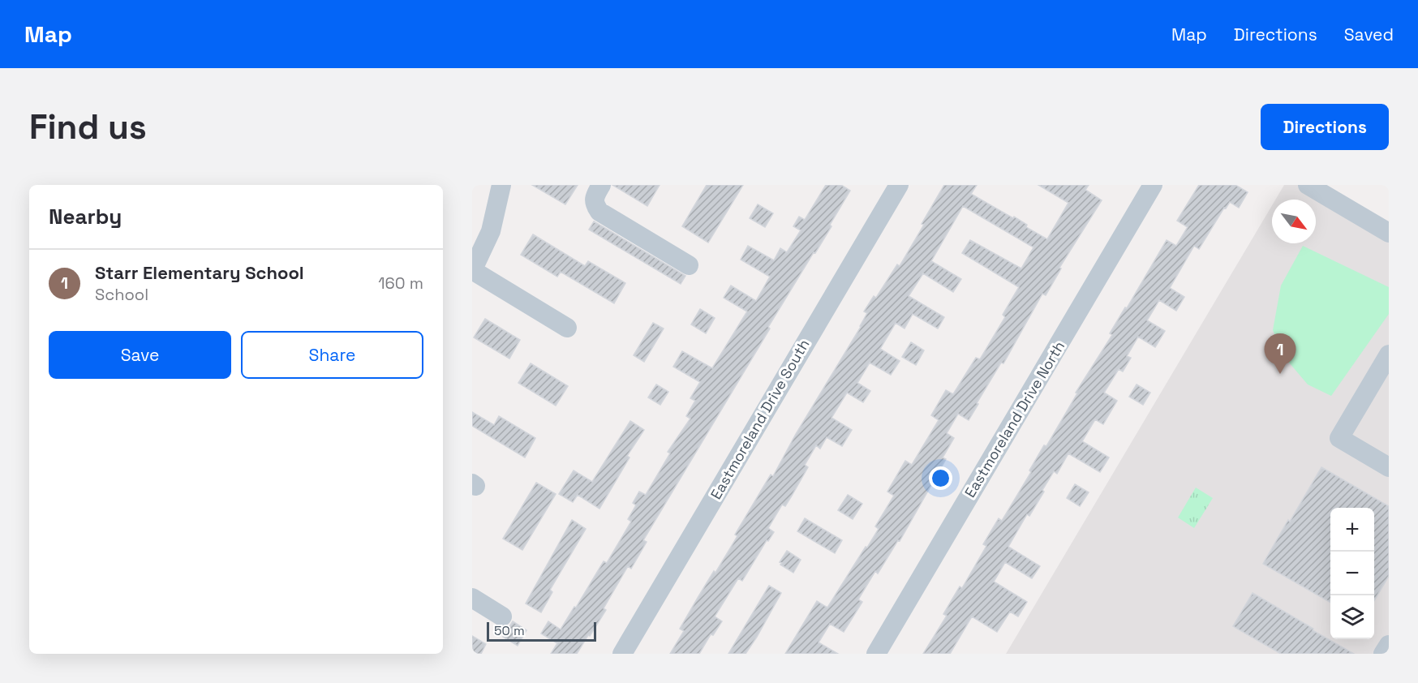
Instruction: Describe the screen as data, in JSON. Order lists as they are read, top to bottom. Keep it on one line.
{"streets":{"street":["Eastmoreland Drive South","Eastmoreland Drive North"]},"scale_bar":"50 m","north":"bottom right","page":{"header":"Map","nav":["Map","Directions","Saved"],"buttons":["Directions",["Save","Share"]],"title":"Find us","heading":"Nearby","list":[{"mark":"1","name":"Starr Elementary School","note":"School","value":"160 m"}],"pins":"1","map_buttons":["+","−"],"scale":"50 m"}}
